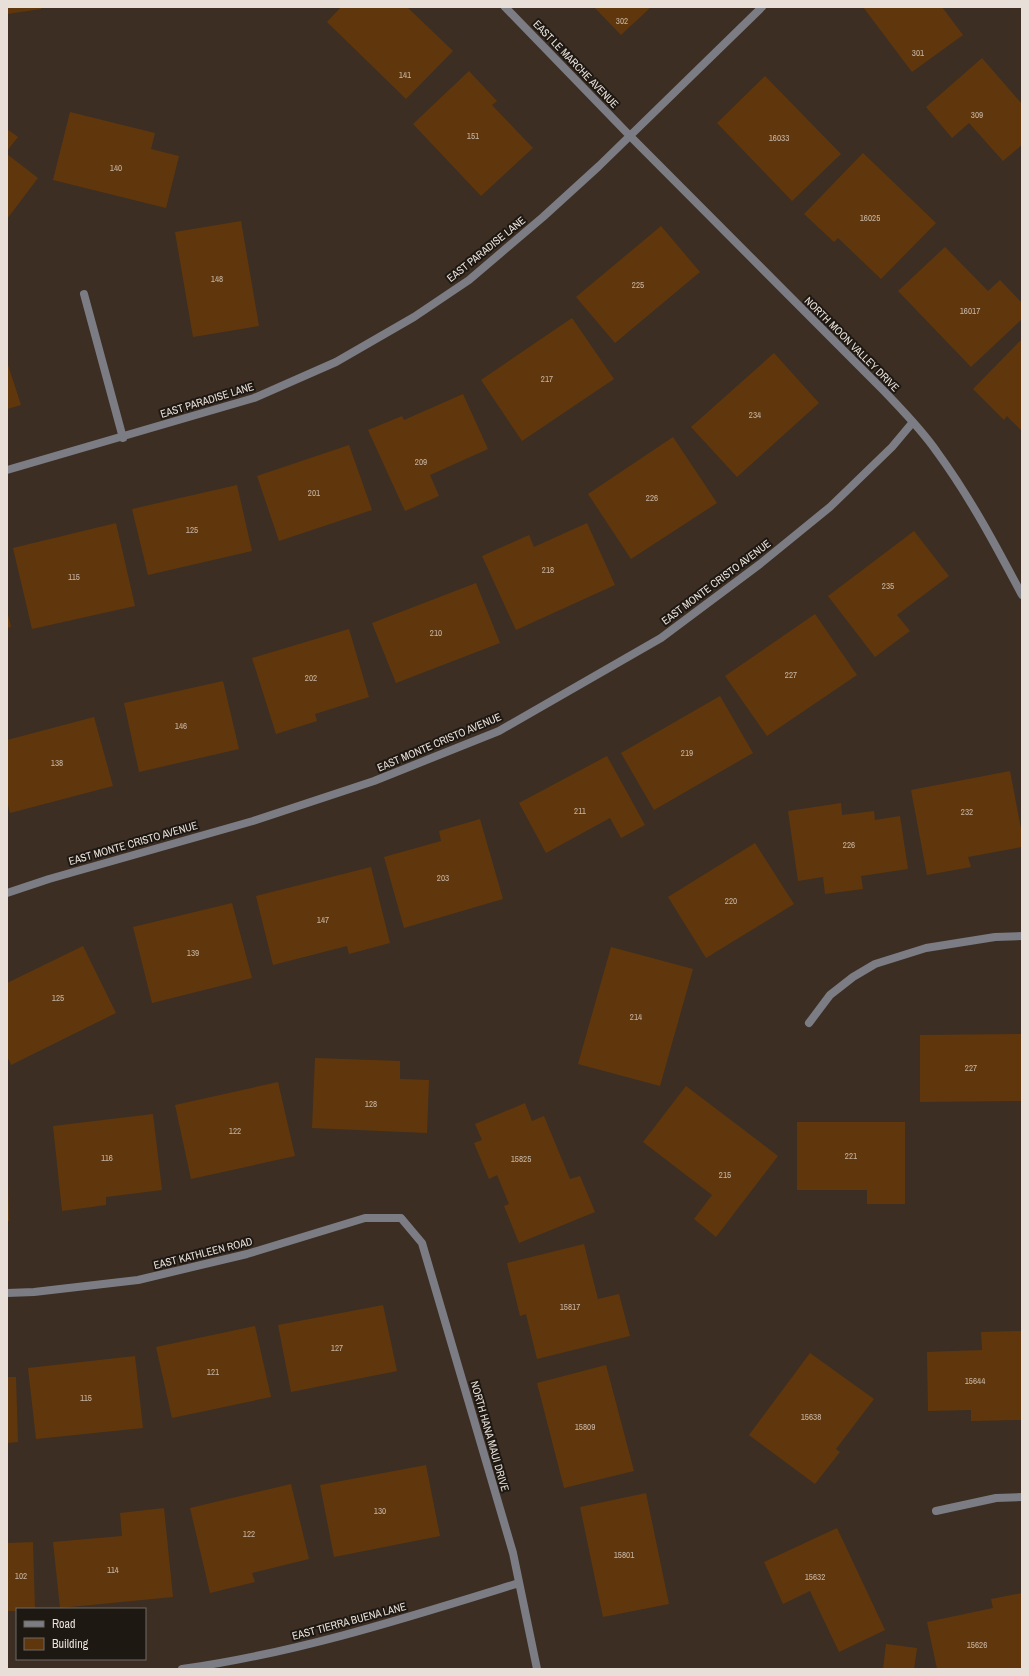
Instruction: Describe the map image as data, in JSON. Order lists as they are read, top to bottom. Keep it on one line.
{"streets":{"street":["EAST LE MARCHE AVENUE","EAST PARADISE LANE","NORTH MOON VALLEY DRIVE","EAST MONTE CRISTO AVENUE","EAST KATHLEEN ROAD","NORTH HANA MAUI DRIVE","EAST TIERRA BUENA LANE"]},"crossings":[["EAST LE MARCHE AVENUE","EAST PARADISE LANE"],["EAST LE MARCHE AVENUE","NORTH MOON VALLEY DRIVE"],["EAST PARADISE LANE","NORTH MOON VALLEY DRIVE"],["NORTH MOON VALLEY DRIVE","EAST MONTE CRISTO AVENUE"],["EAST KATHLEEN ROAD","NORTH HANA MAUI DRIVE"],["NORTH HANA MAUI DRIVE","EAST TIERRA BUENA LANE"]],"house_numbers":["302","301","141","309","151","16033","140","16025","148","225","16017","217","234","209","201","226","125","218","115","235","210","227","202","146","219","138","211","232","226","203","220","147","139","125","214","227","128","122","221","116","15825","215","15817","127","121","15644","115","15638","15809","130","122","15801","114","102","15632","15626"],"legend":["Road","Building"]}
